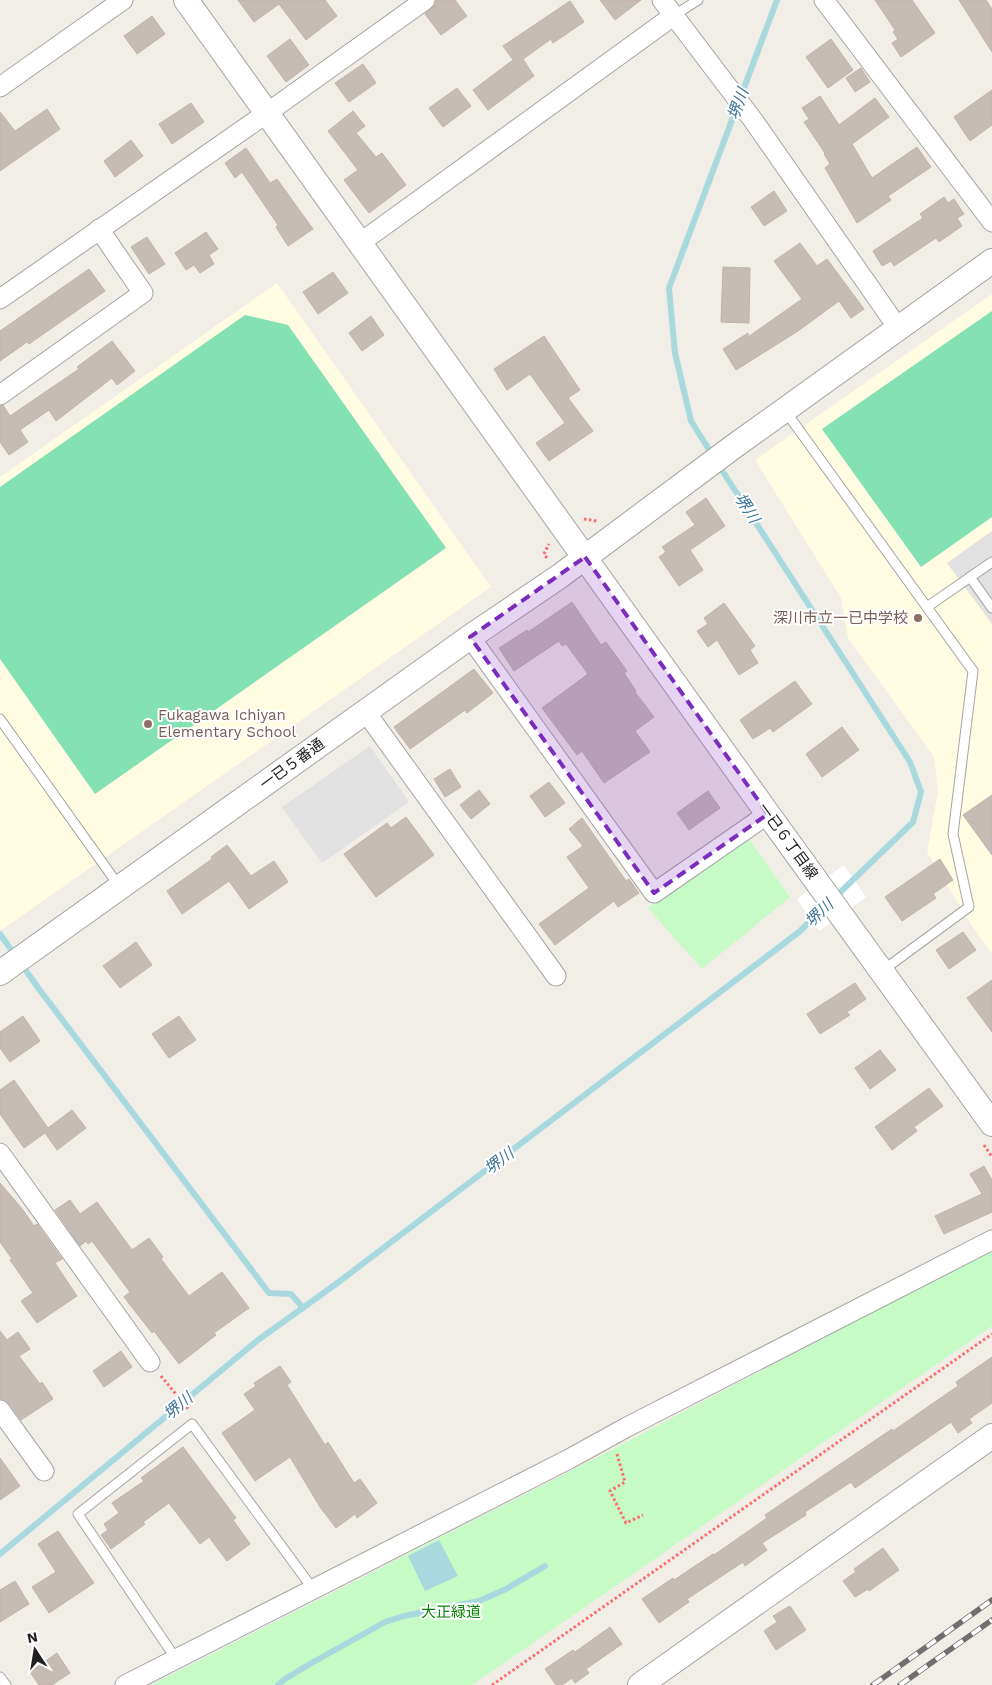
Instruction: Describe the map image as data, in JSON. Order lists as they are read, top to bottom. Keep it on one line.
{"streets":{"street":["一已５番通","一已６丁目線"]},"crossings":[["一已５番通","一已６丁目線"]],"water":["堺川"],"parks":["大正緑道"],"places":["深川市立一已中学校","Fukagawa Ichiyan Elementary School"],"north":"top"}
